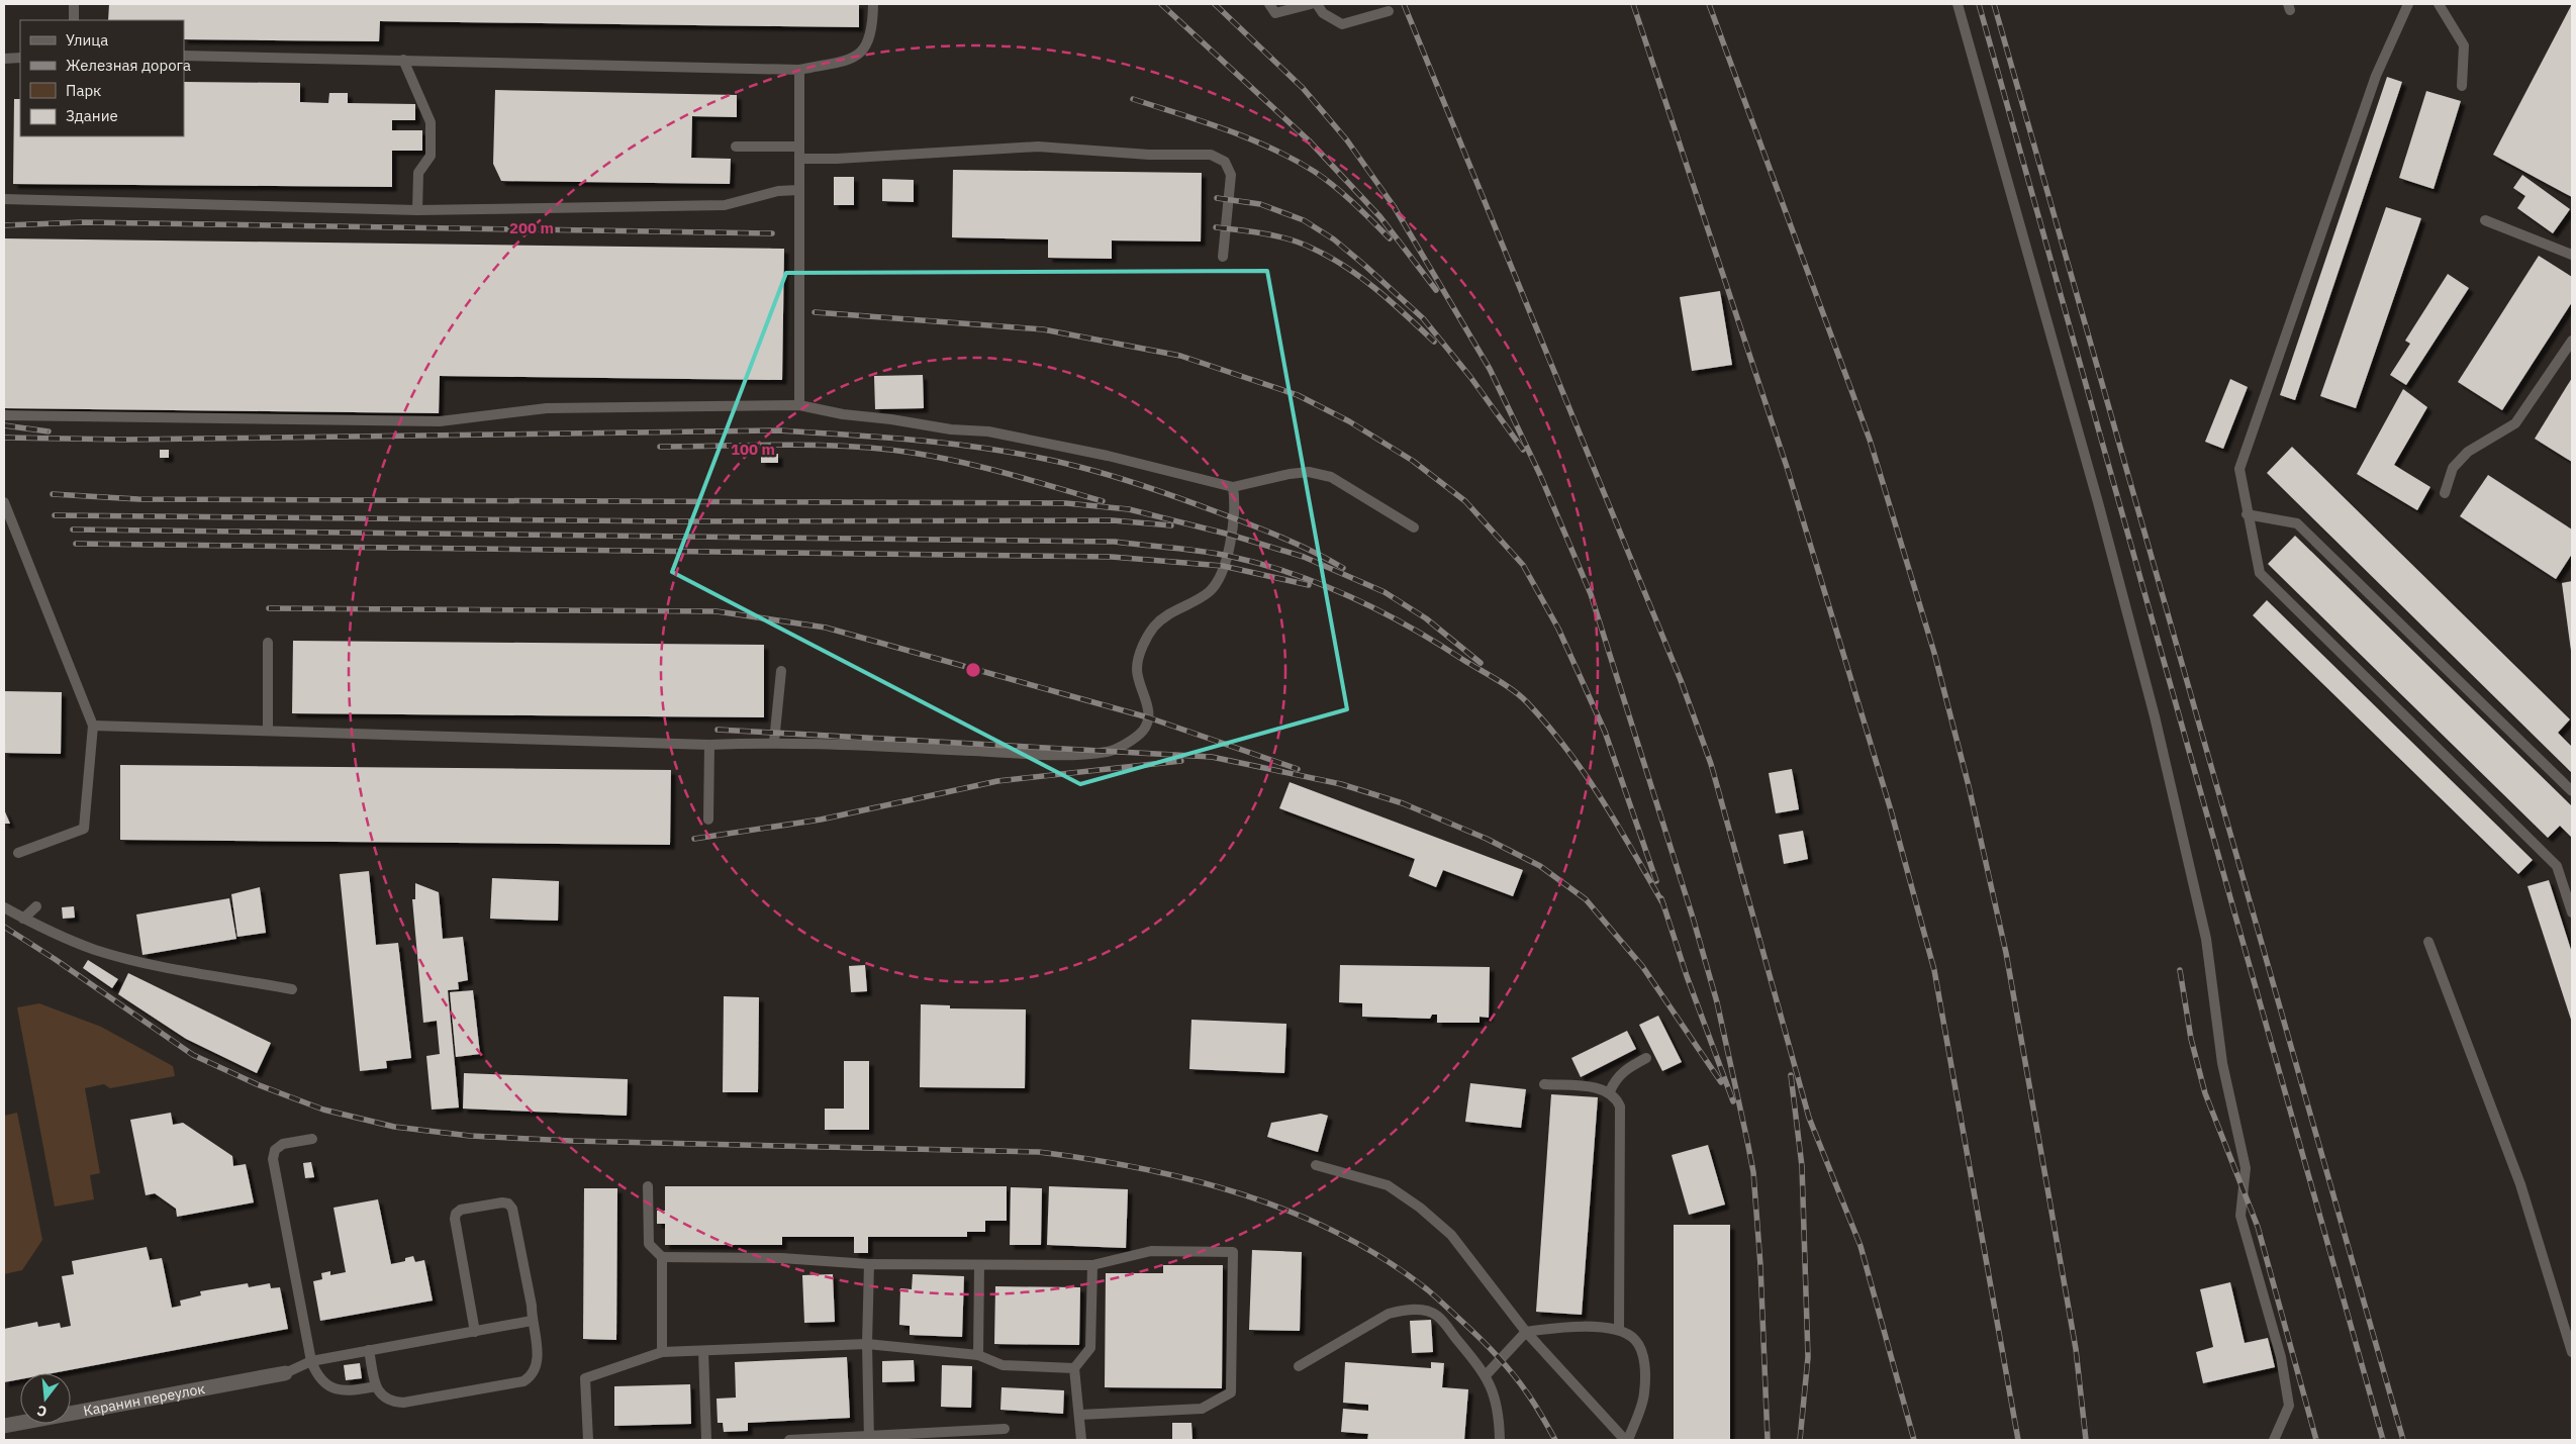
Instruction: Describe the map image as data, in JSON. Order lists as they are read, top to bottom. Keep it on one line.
{"streets":{"street":["Каранин переулок"]},"legend":["Улица","Железная дорога","Парк","Здание"],"north":"bottom","rings":["200 m","100 m"]}
